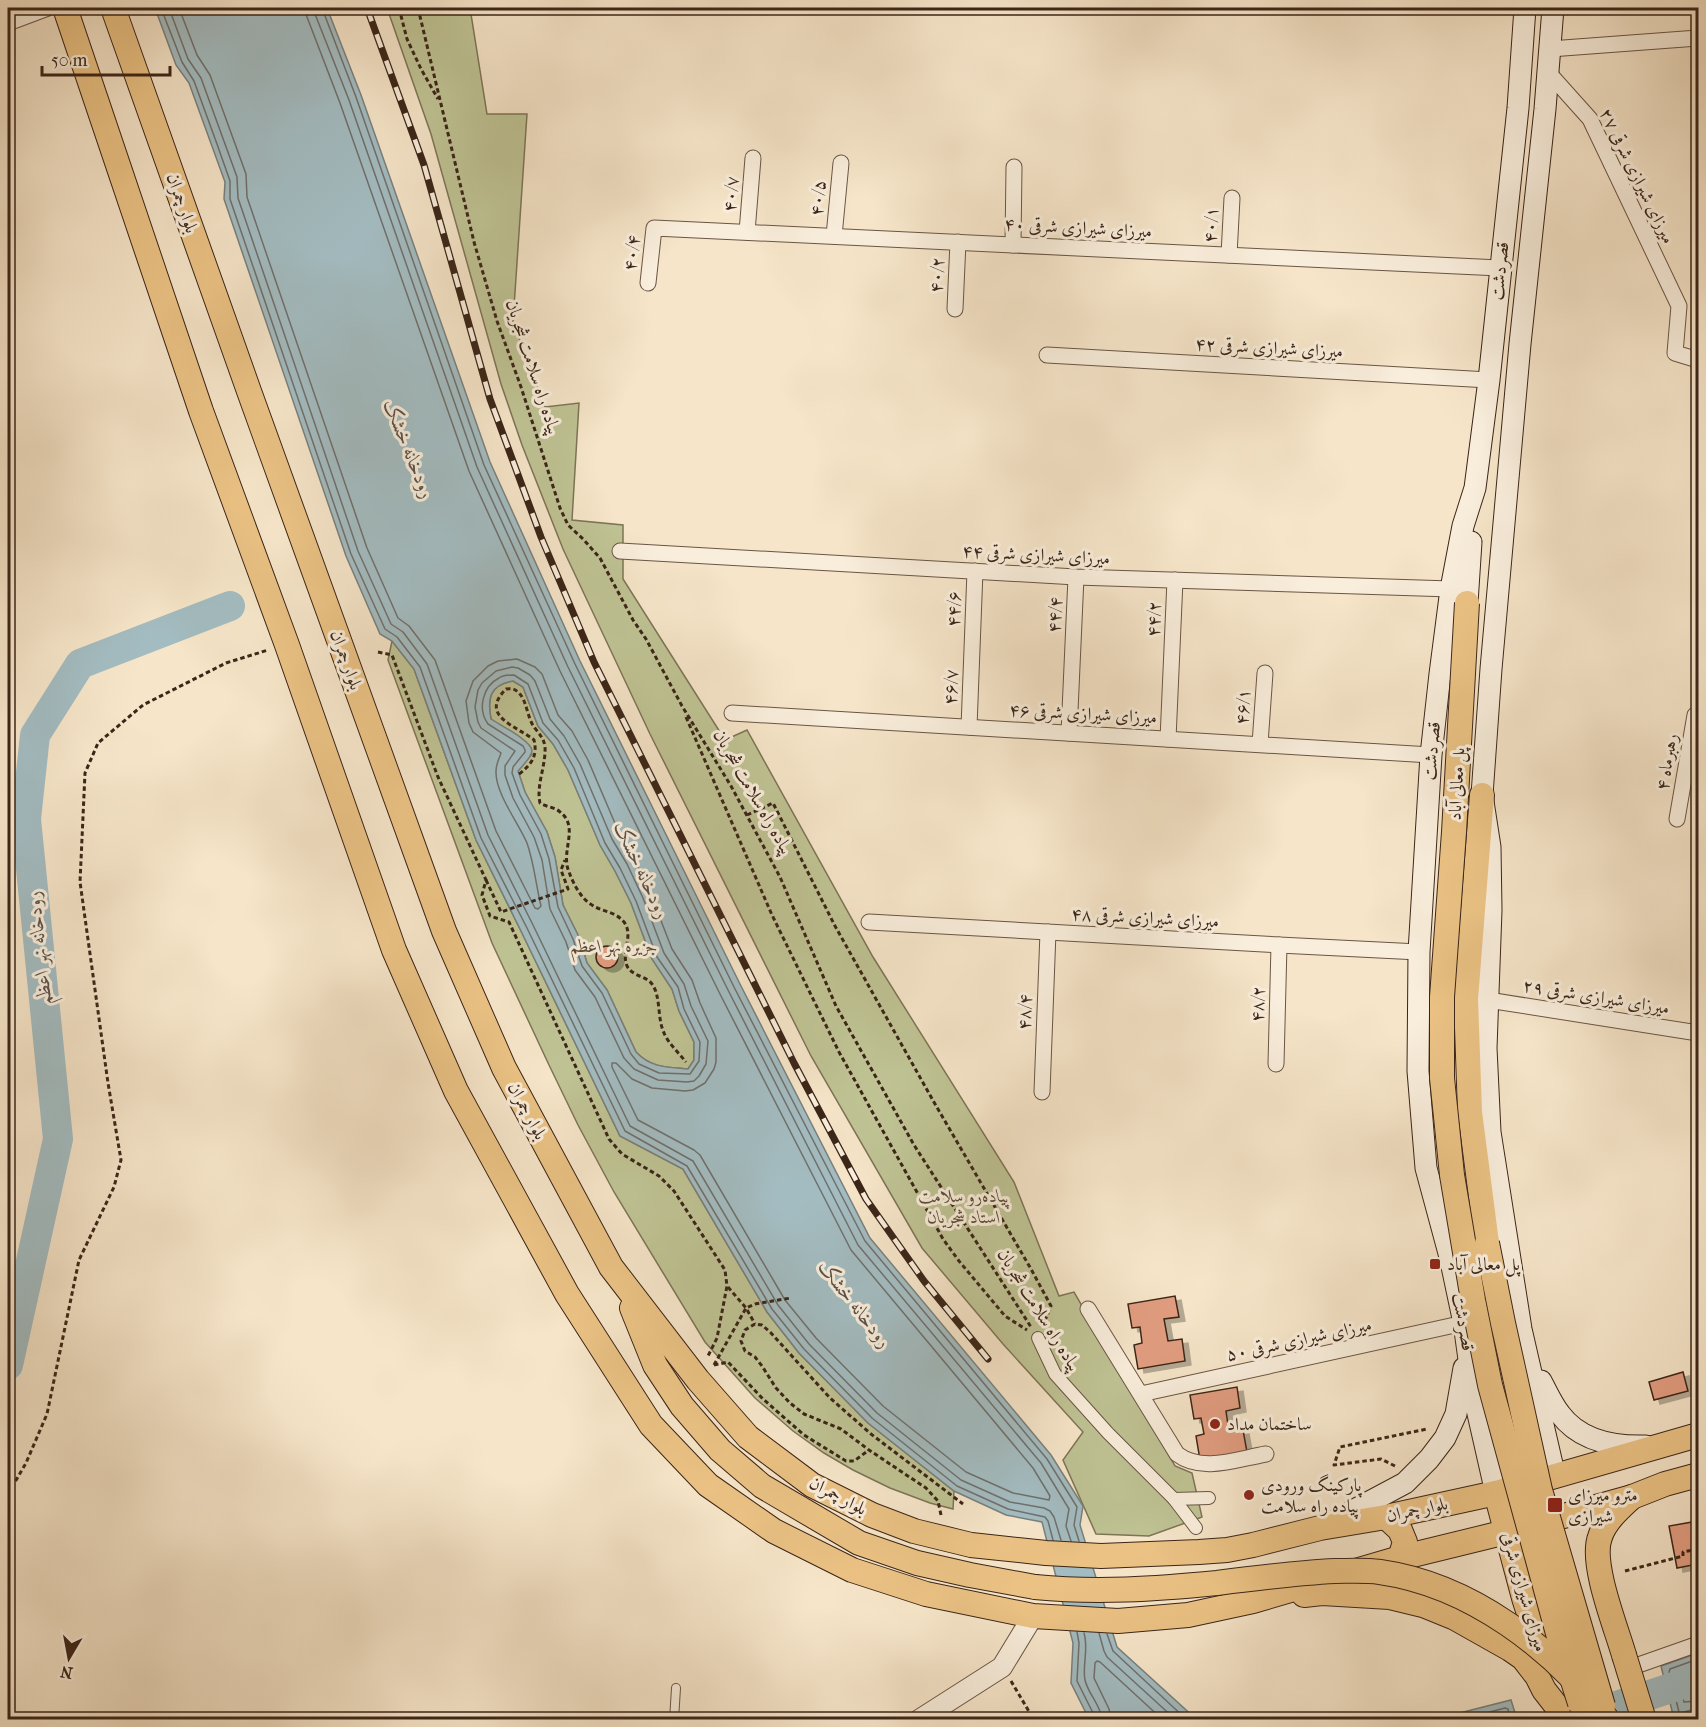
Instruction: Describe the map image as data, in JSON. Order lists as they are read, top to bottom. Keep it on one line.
{"streets":{"main road":["بلوار چمران","قصردشت","پل معالی آباد","میرزای شیرازی شرقی"],"street":["۲۷ میرزای شیرازی شرقی","۴۰/۷","۴۰/۵","۴۰/۱","۴۰ میرزای شیرازی شرقی","۴۰/۴","۴۰/۲","۴۲ میرزای شیرازی شرقی","پیاده راه سلامت شجریان","۴۴ میرزای شیرازی شرقی","۴۴/۶","۴۴/۴","۴۴/۲","۴۶/۷","۴۶/۱","۴۶ میرزای شیرازی شرقی","۴ رهبرماه","۴۸ میرزای شیرازی شرقی","۲۹ میرزای شیرازی شرقی","۴۸/۲","۴۸/۴","۵۰ میرزای شیرازی شرقی"]},"crossings":[["۲۷ میرزای شیرازی شرقی","قصردشت"],["۴۰/۷","۴۰ میرزای شیرازی شرقی"],["۴۰/۵","۴۰ میرزای شیرازی شرقی"],["بلوار چمران","قصردشت"],["بلوار چمران","پل معالی آباد"],["بلوار چمران","میرزای شیرازی شرقی"],["۴۰/۱","۴۰ میرزای شیرازی شرقی"],["۴۰ میرزای شیرازی شرقی","۴۰/۴"],["۴۰ میرزای شیرازی شرقی","قصردشت"],["۴۰ میرزای شیرازی شرقی","۴۰/۲"],["قصردشت","۴۲ میرزای شیرازی شرقی"],["قصردشت","۴۴ میرزای شیرازی شرقی"],["قصردشت","۴۶ میرزای شیرازی شرقی"],["قصردشت","پل معالی آباد"],["قصردشت","۴۸ میرزای شیرازی شرقی"],["قصردشت","۲۹ میرزای شیرازی شرقی"],["قصردشت","۵۰ میرزای شیرازی شرقی"],["قصردشت","میرزای شیرازی شرقی"],["۴۴ میرزای شیرازی شرقی","۴۴/۶"],["۴۴ میرزای شیرازی شرقی","۴۴/۴"],["۴۴ میرزای شیرازی شرقی","۴۴/۲"],["۴۴ میرزای شیرازی شرقی","پل معالی آباد"],["۴۴/۶","۴۶/۷"],["۴۴/۴","۴۶ میرزای شیرازی شرقی"],["۴۴/۲","۴۶ میرزای شیرازی شرقی"],["۴۶/۷","۴۶ میرزای شیرازی شرقی"],["۴۶/۱","۴۶ میرزای شیرازی شرقی"],["پل معالی آباد","میرزای شیرازی شرقی"],["۴۸ میرزای شیرازی شرقی","۴۸/۲"],["۴۸ میرزای شیرازی شرقی","۴۸/۴"]],"water":["رودخانه خشک","رودخانه نهر اعظم"],"parks":["جزیره نهر اعظم","پیاده‌رو سلامت استاد شجریان"],"places":{"transit":["پل معالی آباد","مترو میرزای شیرازی"],"other":["ساختمان مداد","پارکینگ ورودی پیاده راه سلامت"]},"scale_bar":"50 m","north":"bottom"}
